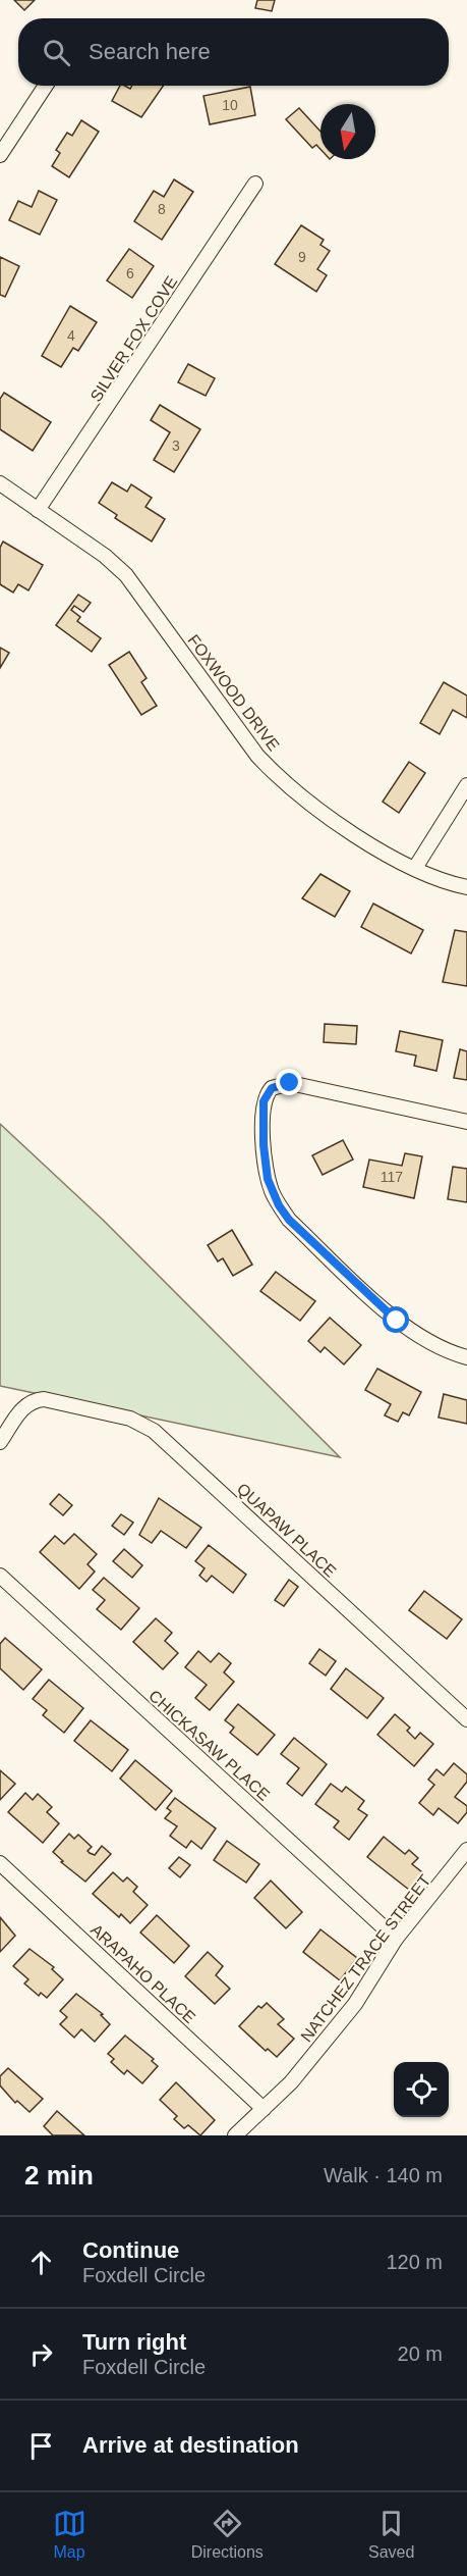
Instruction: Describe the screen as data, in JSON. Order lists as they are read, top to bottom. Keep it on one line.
{"streets":{"street":["SILVER FOX COVE","FOXWOOD DRIVE","QUAPAW PLACE","CHICKASAW PLACE","NATCHEZ TRACE STREET","ARAPAHO PLACE"]},"crossings":[["SILVER FOX COVE","FOXWOOD DRIVE"],["CHICKASAW PLACE","NATCHEZ TRACE STREET"],["NATCHEZ TRACE STREET","ARAPAHO PLACE"]],"house_numbers":["10","8","9","6","4","3","117"],"north":"bottom","page":{"search":"Search here","heading":["2 min","Walk · 140 m"],"list":[["Continue","Foxdell Circle","120 m"],["Turn right","Foxdell Circle","20 m"],"Arrive at destination"],"nav":["Map","Directions","Saved"]}}
